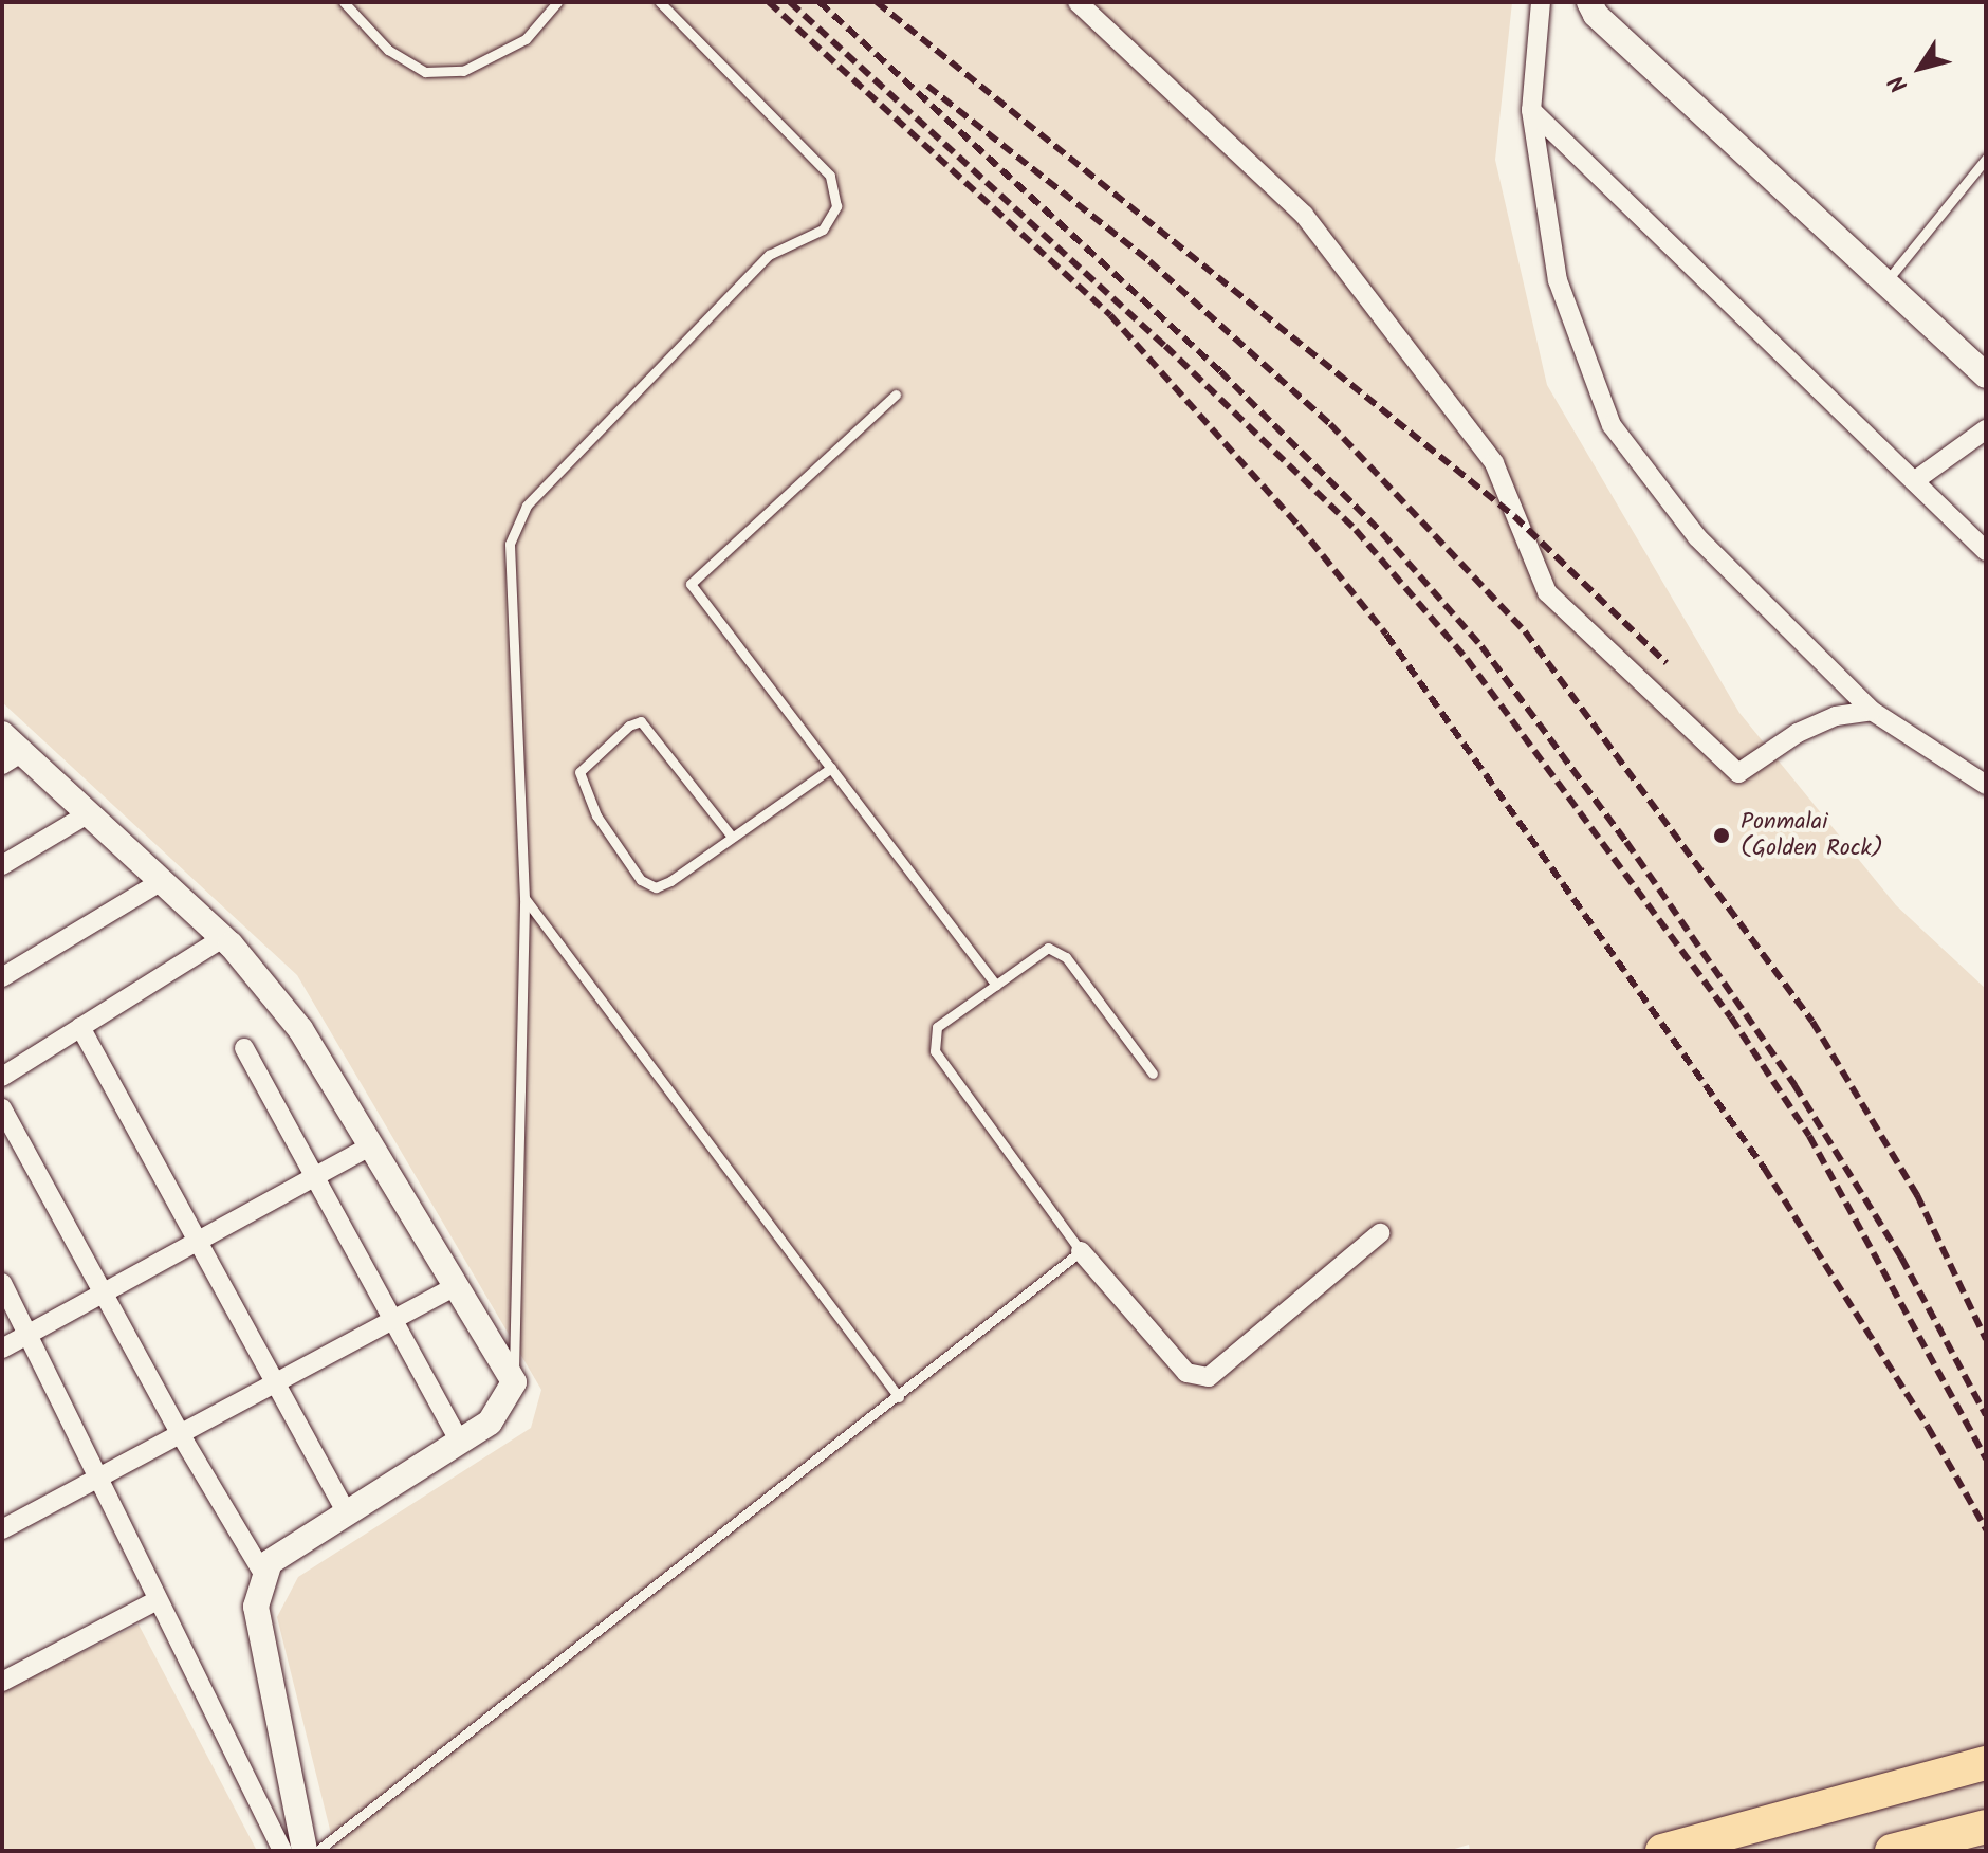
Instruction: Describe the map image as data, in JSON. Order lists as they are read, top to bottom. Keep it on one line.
{"places":["Ponmalai (Golden Rock)"],"north":"bottom left"}
